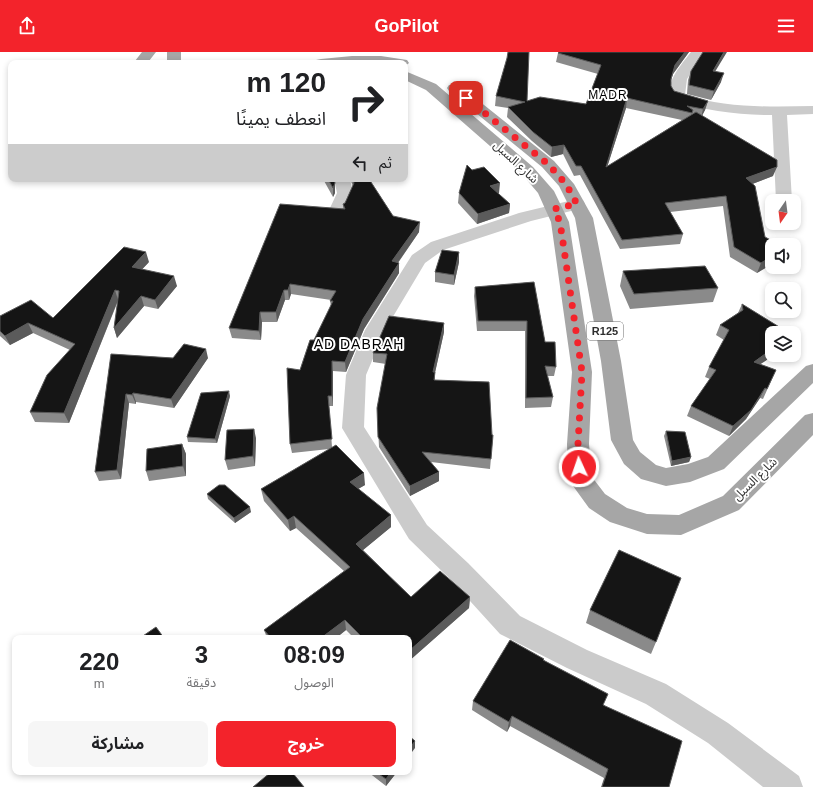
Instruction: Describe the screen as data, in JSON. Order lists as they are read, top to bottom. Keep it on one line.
{"streets":{"main road":["شارع السبل","R125"]},"districts":["MADR","AD DABRAH"],"north":"bottom","page":{"header":"GoPilot","turn":["120 m","انعطف يمينًا"],"then":"ثم","eta":["08:09","الوصول","3","دقيقة","220","m"],"buttons":["خروج","مشاركة"]}}
